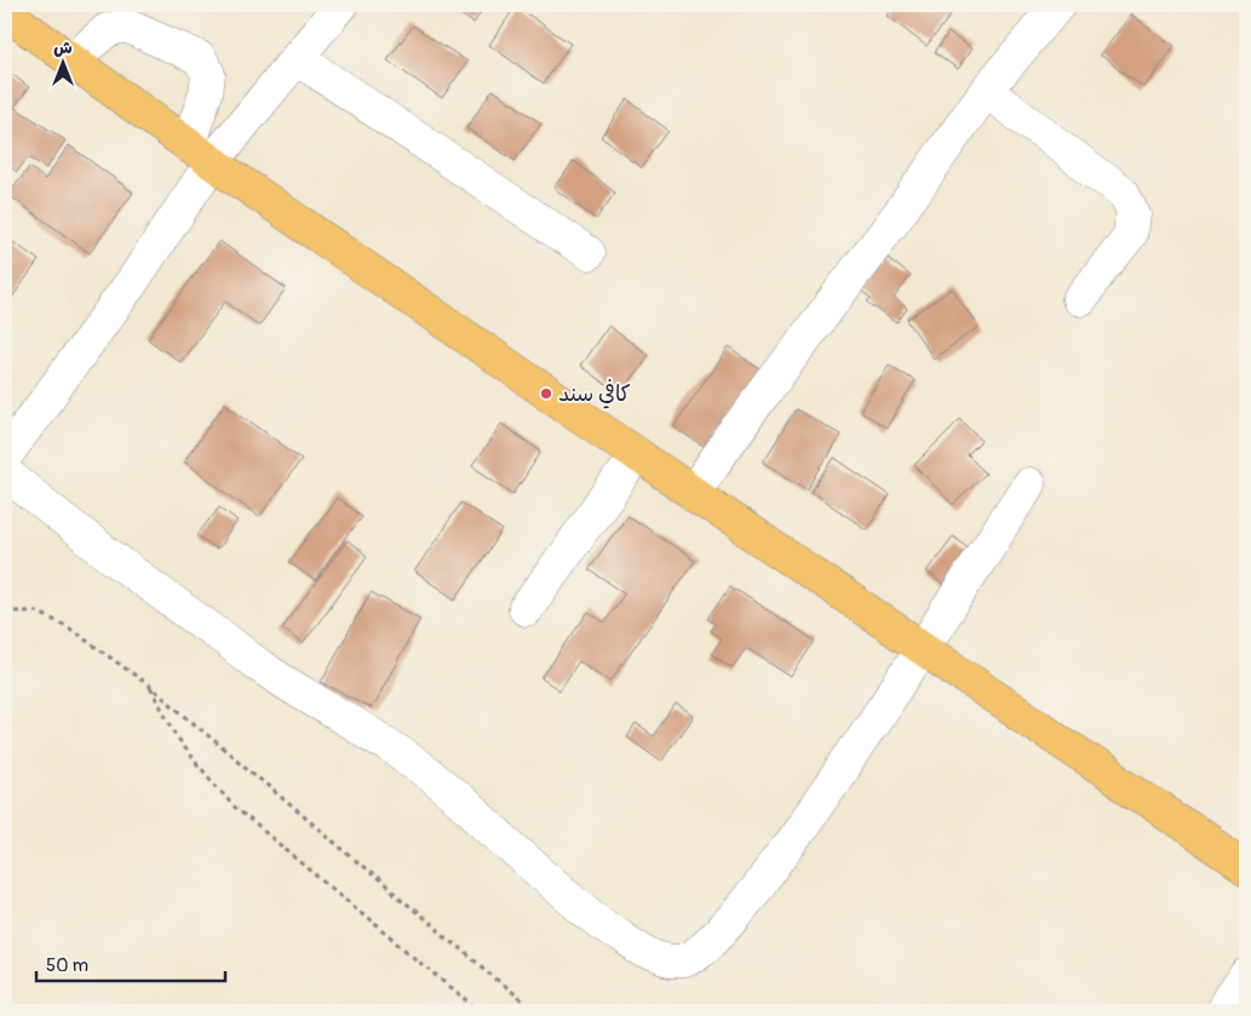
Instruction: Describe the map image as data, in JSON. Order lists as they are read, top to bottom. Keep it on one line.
{"places":["كافي سند"],"scale_bar":"50 m","north":"top"}
